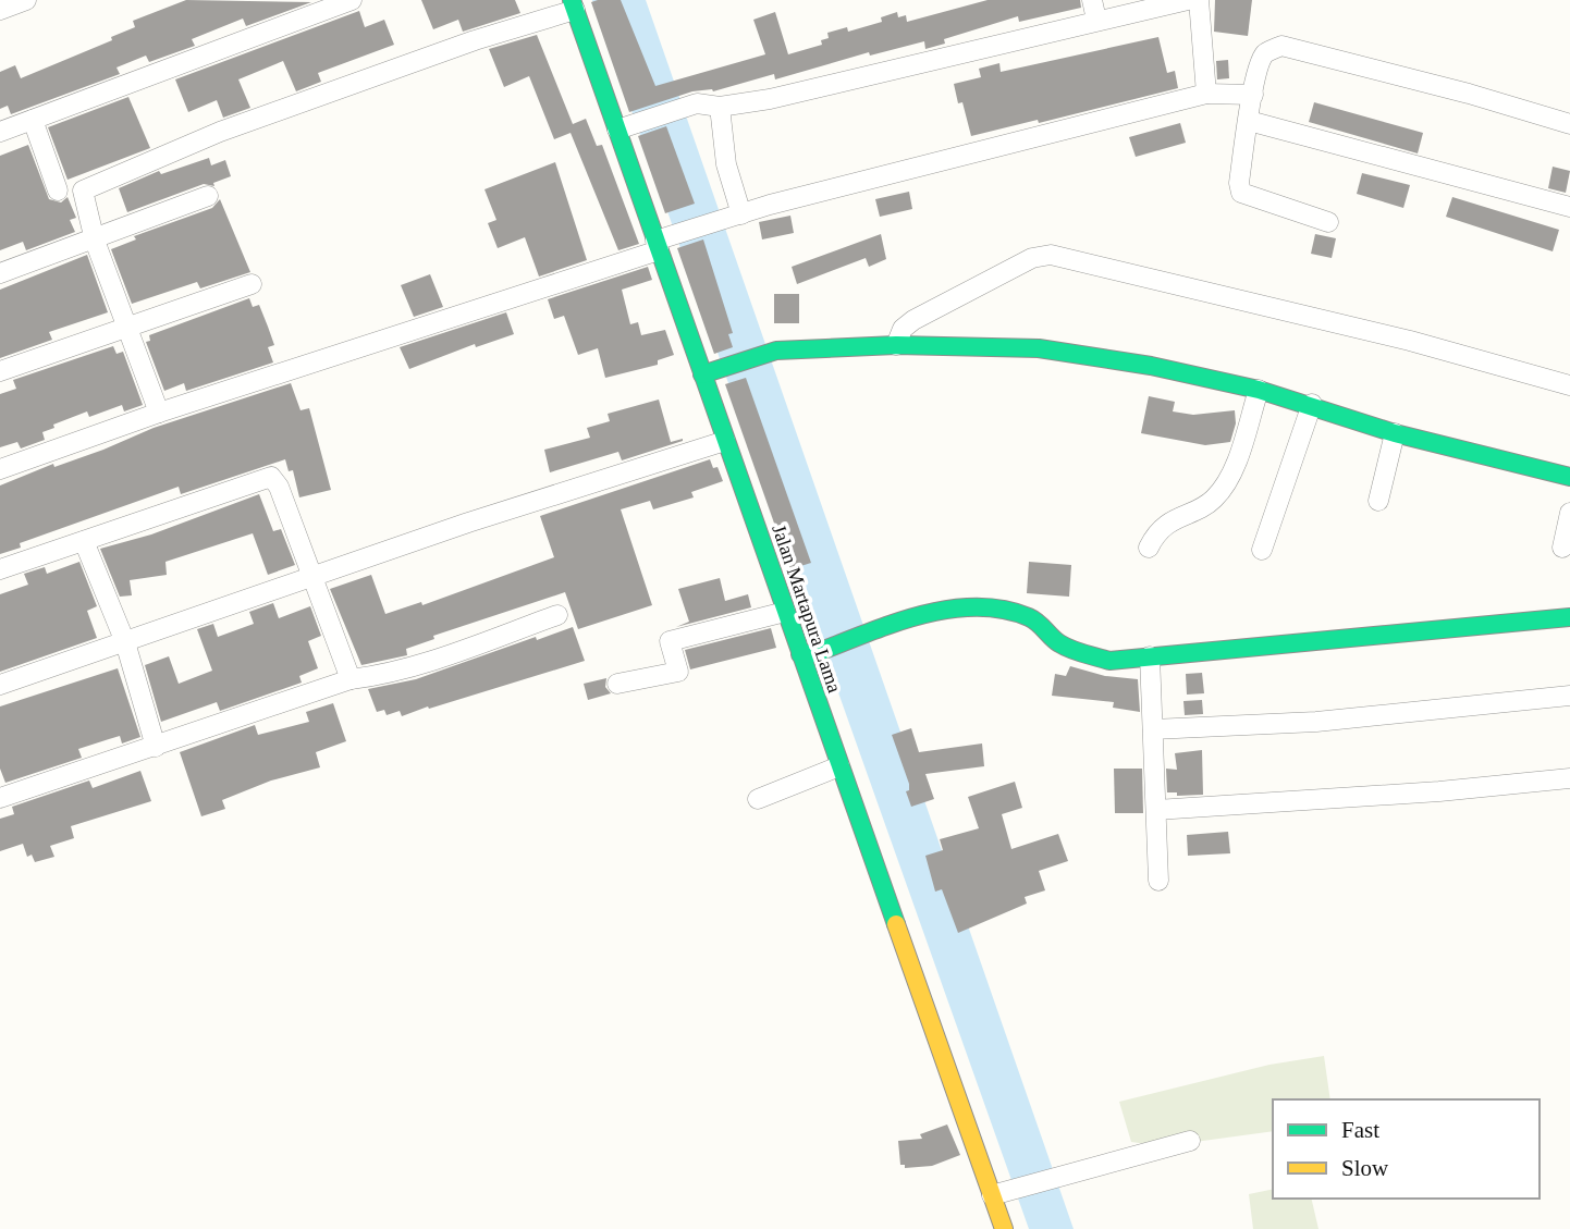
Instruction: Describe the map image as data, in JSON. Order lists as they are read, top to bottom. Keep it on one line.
{"streets":{"street":["Jalan Martapura Lama"]},"legend":["Fast","Slow"]}
